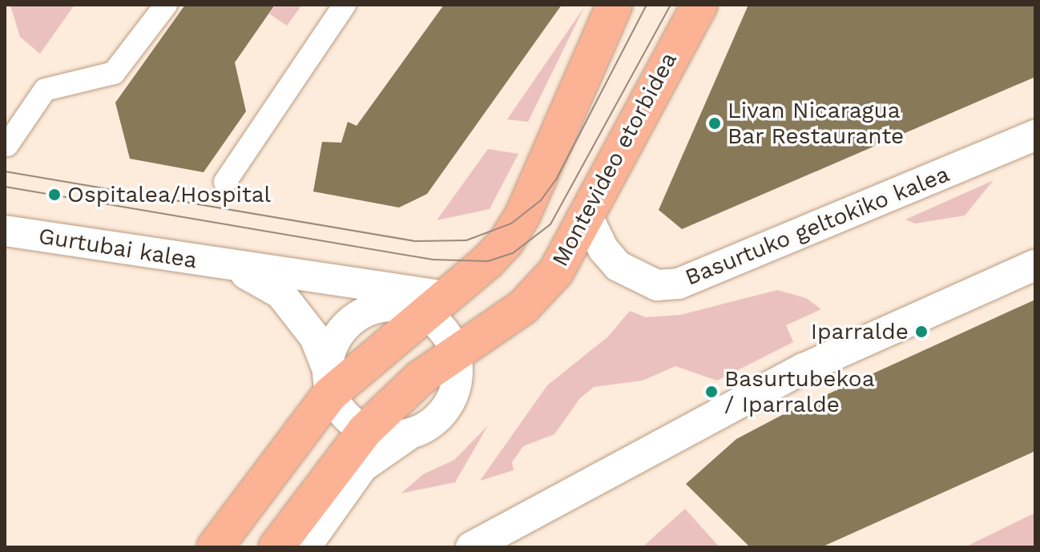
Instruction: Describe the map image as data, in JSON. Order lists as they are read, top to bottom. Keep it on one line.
{"streets":{"main road":["Montevideo etorbidea"],"street":["Basurtuko geltokiko kalea","Gurtubai kalea"]},"crossings":[["Montevideo etorbidea","Basurtuko geltokiko kalea"],["Montevideo etorbidea","Gurtubai kalea"]],"places":["Livan Nicaragua Bar Restaurante","Ospitalea/Hospital","Iparralde","Basurtubekoa / Iparralde"]}
